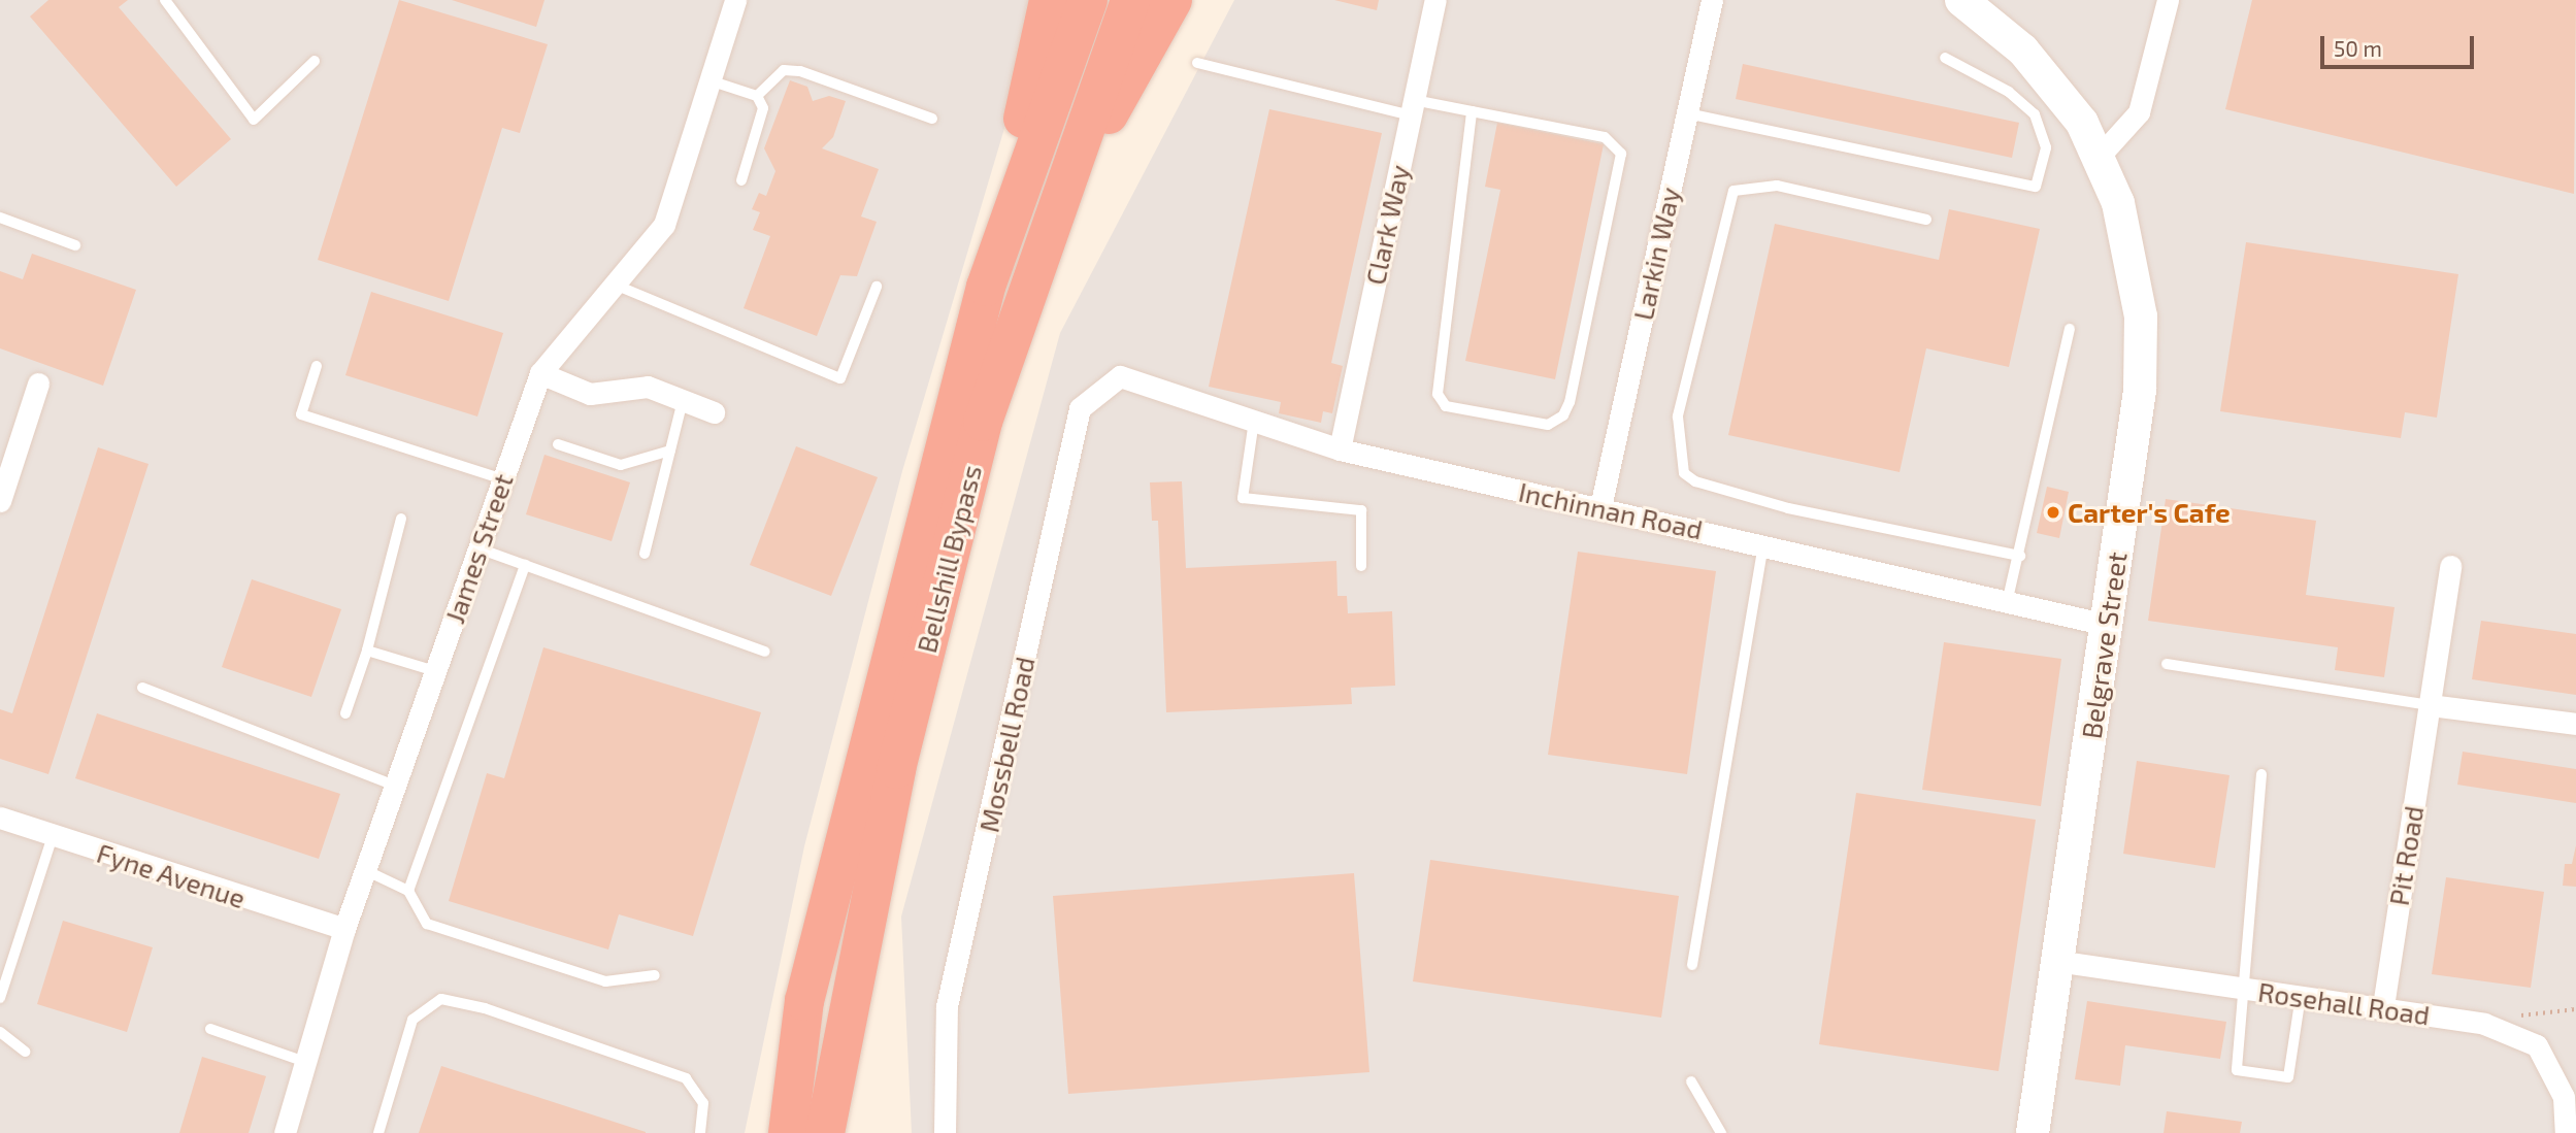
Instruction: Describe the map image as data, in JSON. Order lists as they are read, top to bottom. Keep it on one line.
{"streets":{"highway":["Bellshill Bypass"],"street":["Clark Way","Larkin Way","Inchinnan Road","James Street","Belgrave Street","Mossbell Road","Pit Road","Fyne Avenue","Rosehall Road"]},"crossings":[["Clark Way","Inchinnan Road"],["Larkin Way","Inchinnan Road"],["Inchinnan Road","Belgrave Street"],["Inchinnan Road","Mossbell Road"],["James Street","Fyne Avenue"],["Belgrave Street","Rosehall Road"],["Pit Road","Rosehall Road"]],"places":["Carter's Cafe"],"scale_bar":"50 m"}
